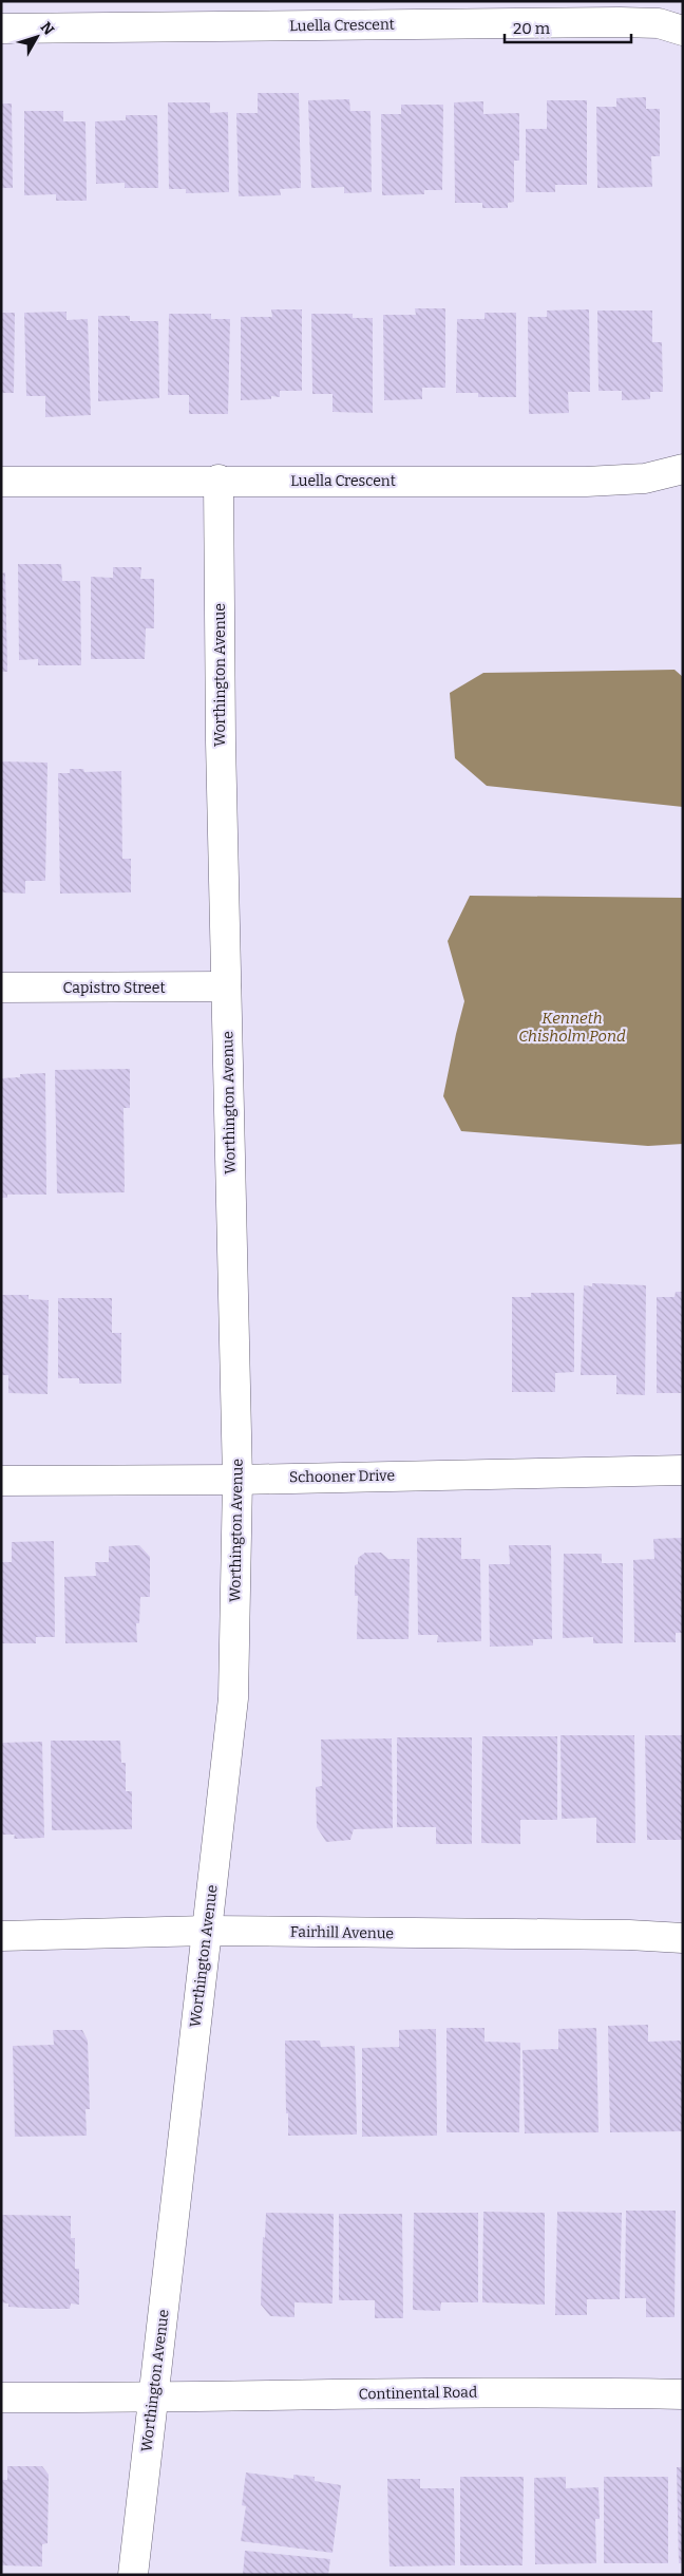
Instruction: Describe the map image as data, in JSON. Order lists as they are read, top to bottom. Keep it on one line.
{"streets":{"street":["Luella Crescent","Worthington Avenue","Capistro Street","Schooner Drive","Fairhill Avenue","Continental Road"]},"crossings":[["Luella Crescent","Worthington Avenue"],["Worthington Avenue","Capistro Street"],["Worthington Avenue","Schooner Drive"],["Worthington Avenue","Fairhill Avenue"],["Worthington Avenue","Continental Road"]],"water":["Kenneth Chisholm Pond"],"scale_bar":"20 m","north":"top right"}
